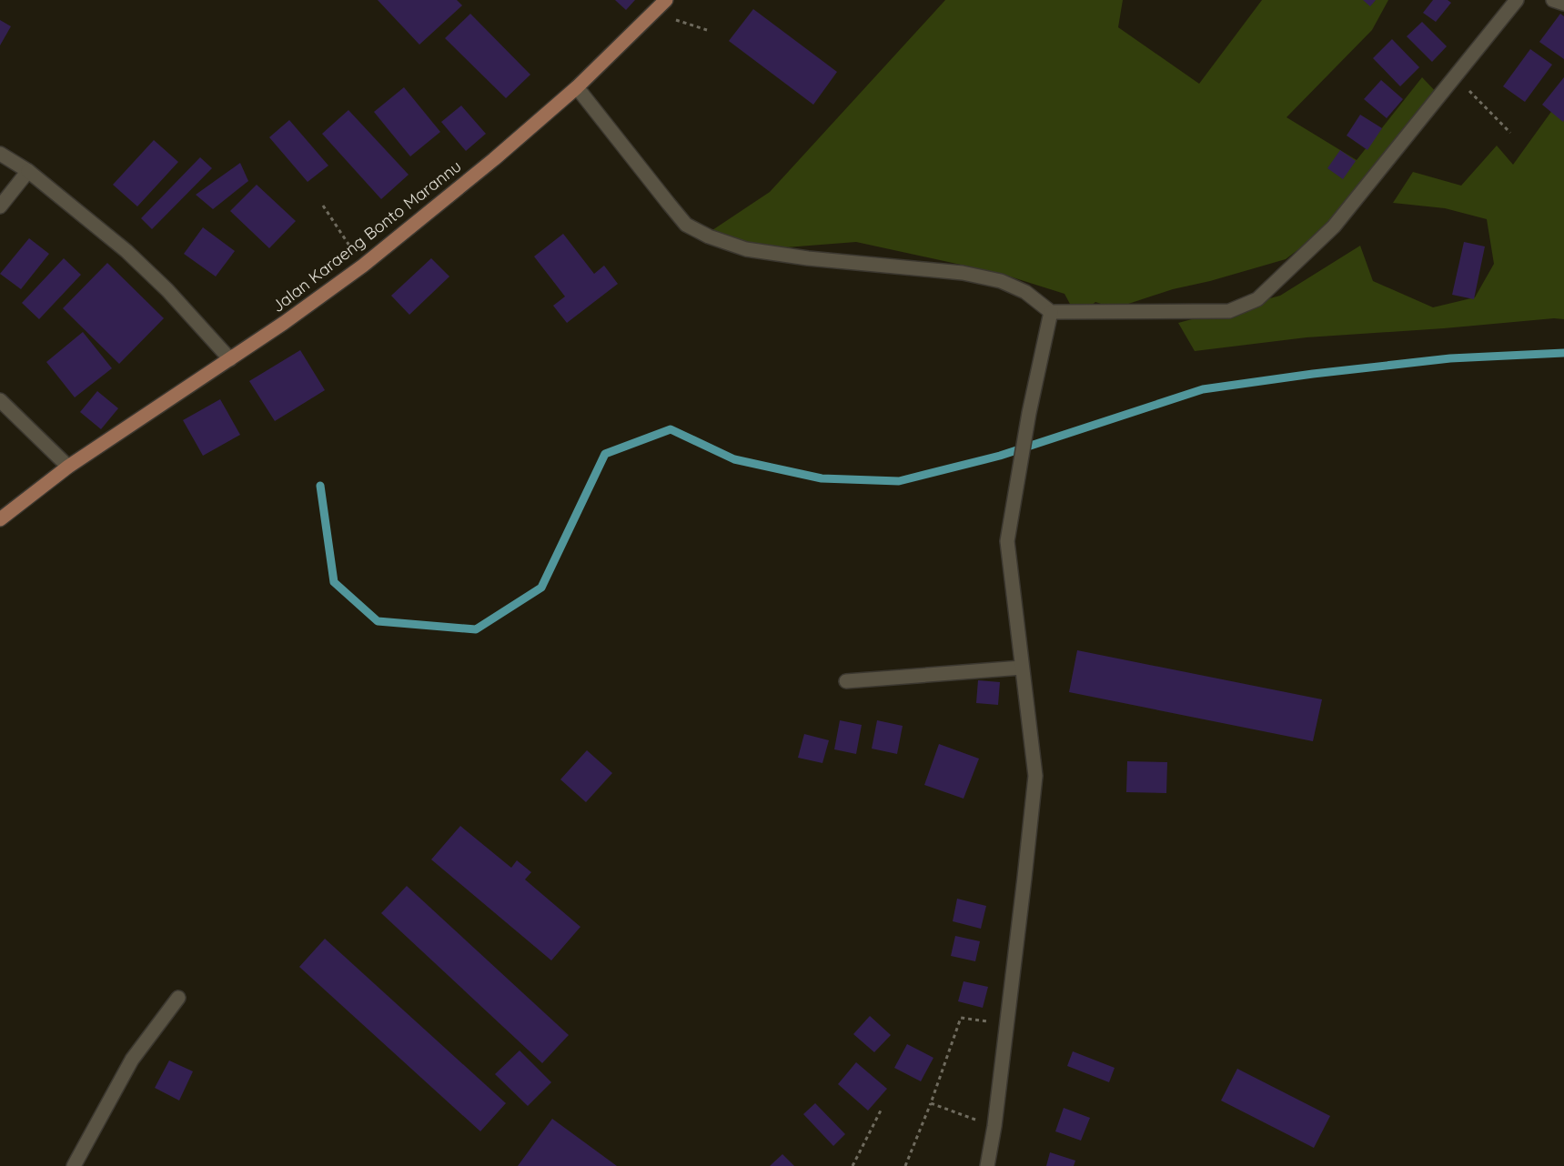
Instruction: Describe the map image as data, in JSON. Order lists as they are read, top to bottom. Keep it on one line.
{"streets":{"main road":["Jalan Karaeng Bonto Marannu"]}}
